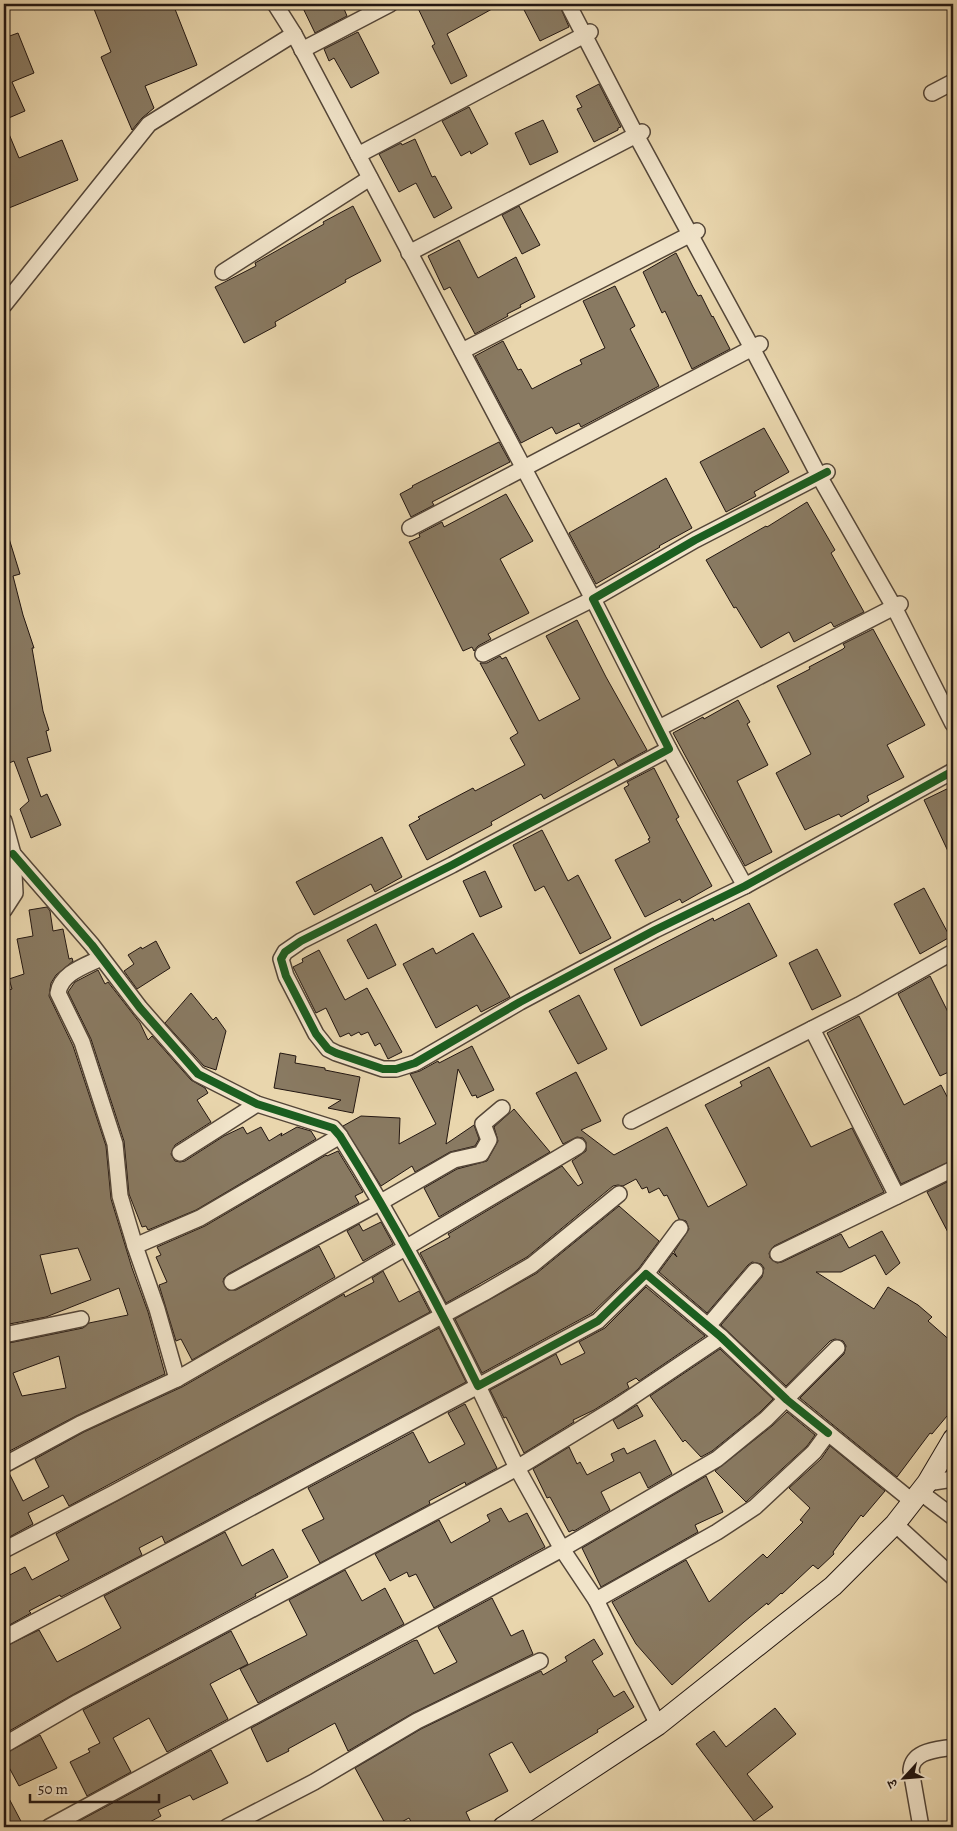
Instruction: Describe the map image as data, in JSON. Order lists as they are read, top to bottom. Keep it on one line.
{"scale_bar":"50 m","north":"bottom left"}
